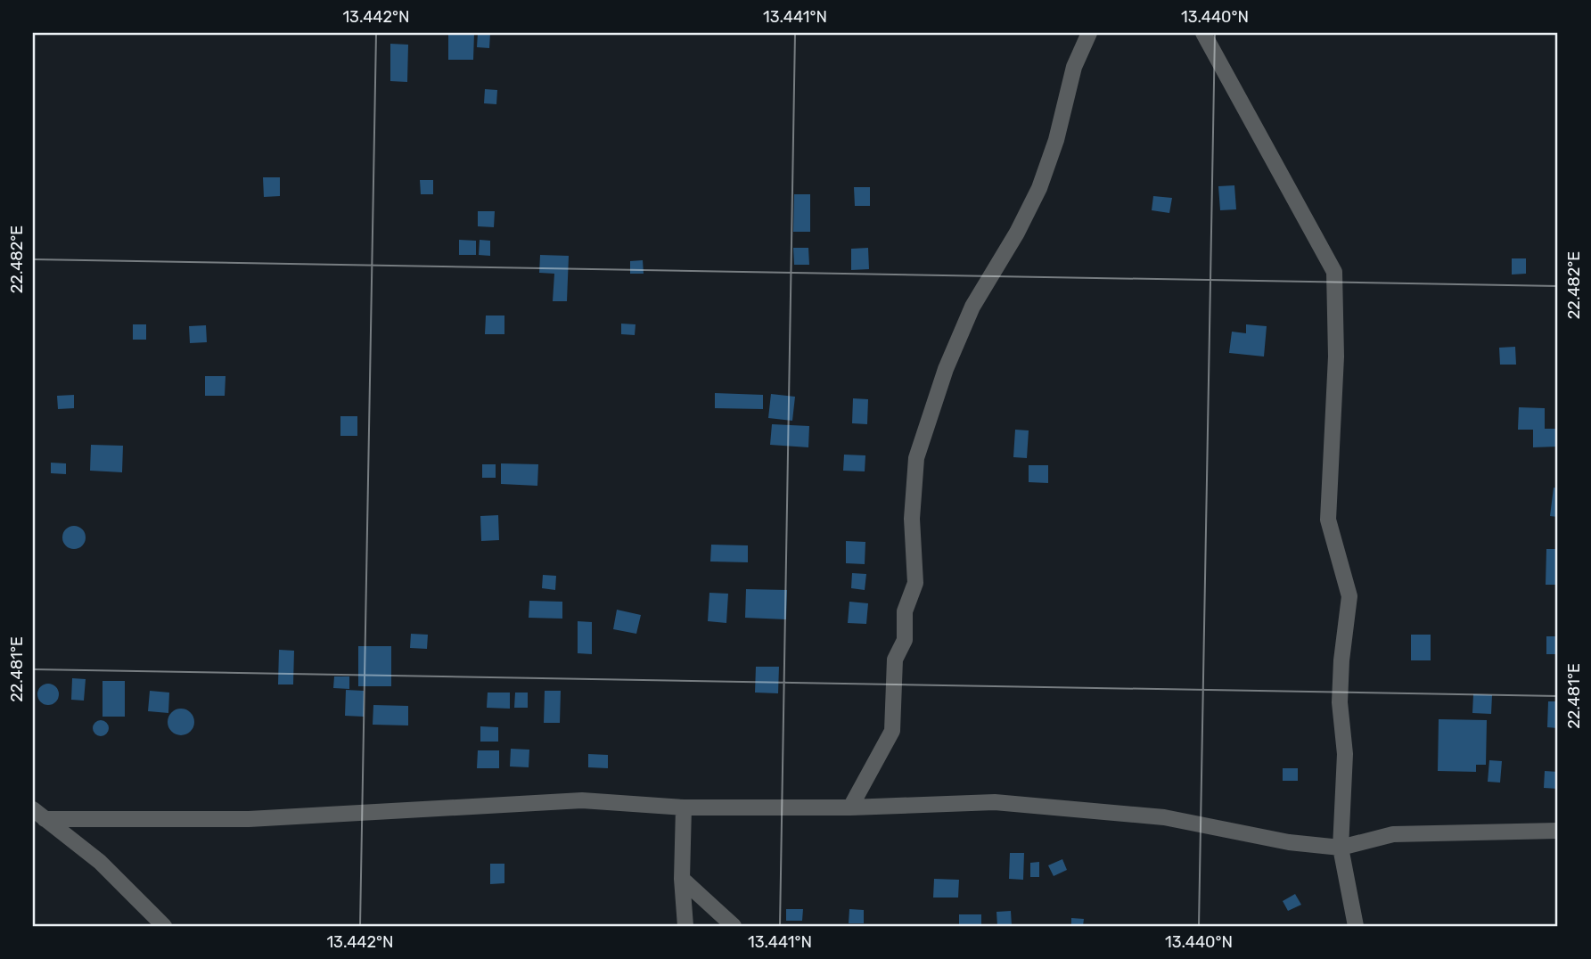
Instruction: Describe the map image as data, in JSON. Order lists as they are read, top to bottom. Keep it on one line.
{"coordinates":["13.442°N","13.441°N","13.440°N","22.482°E","22.481°E"]}
